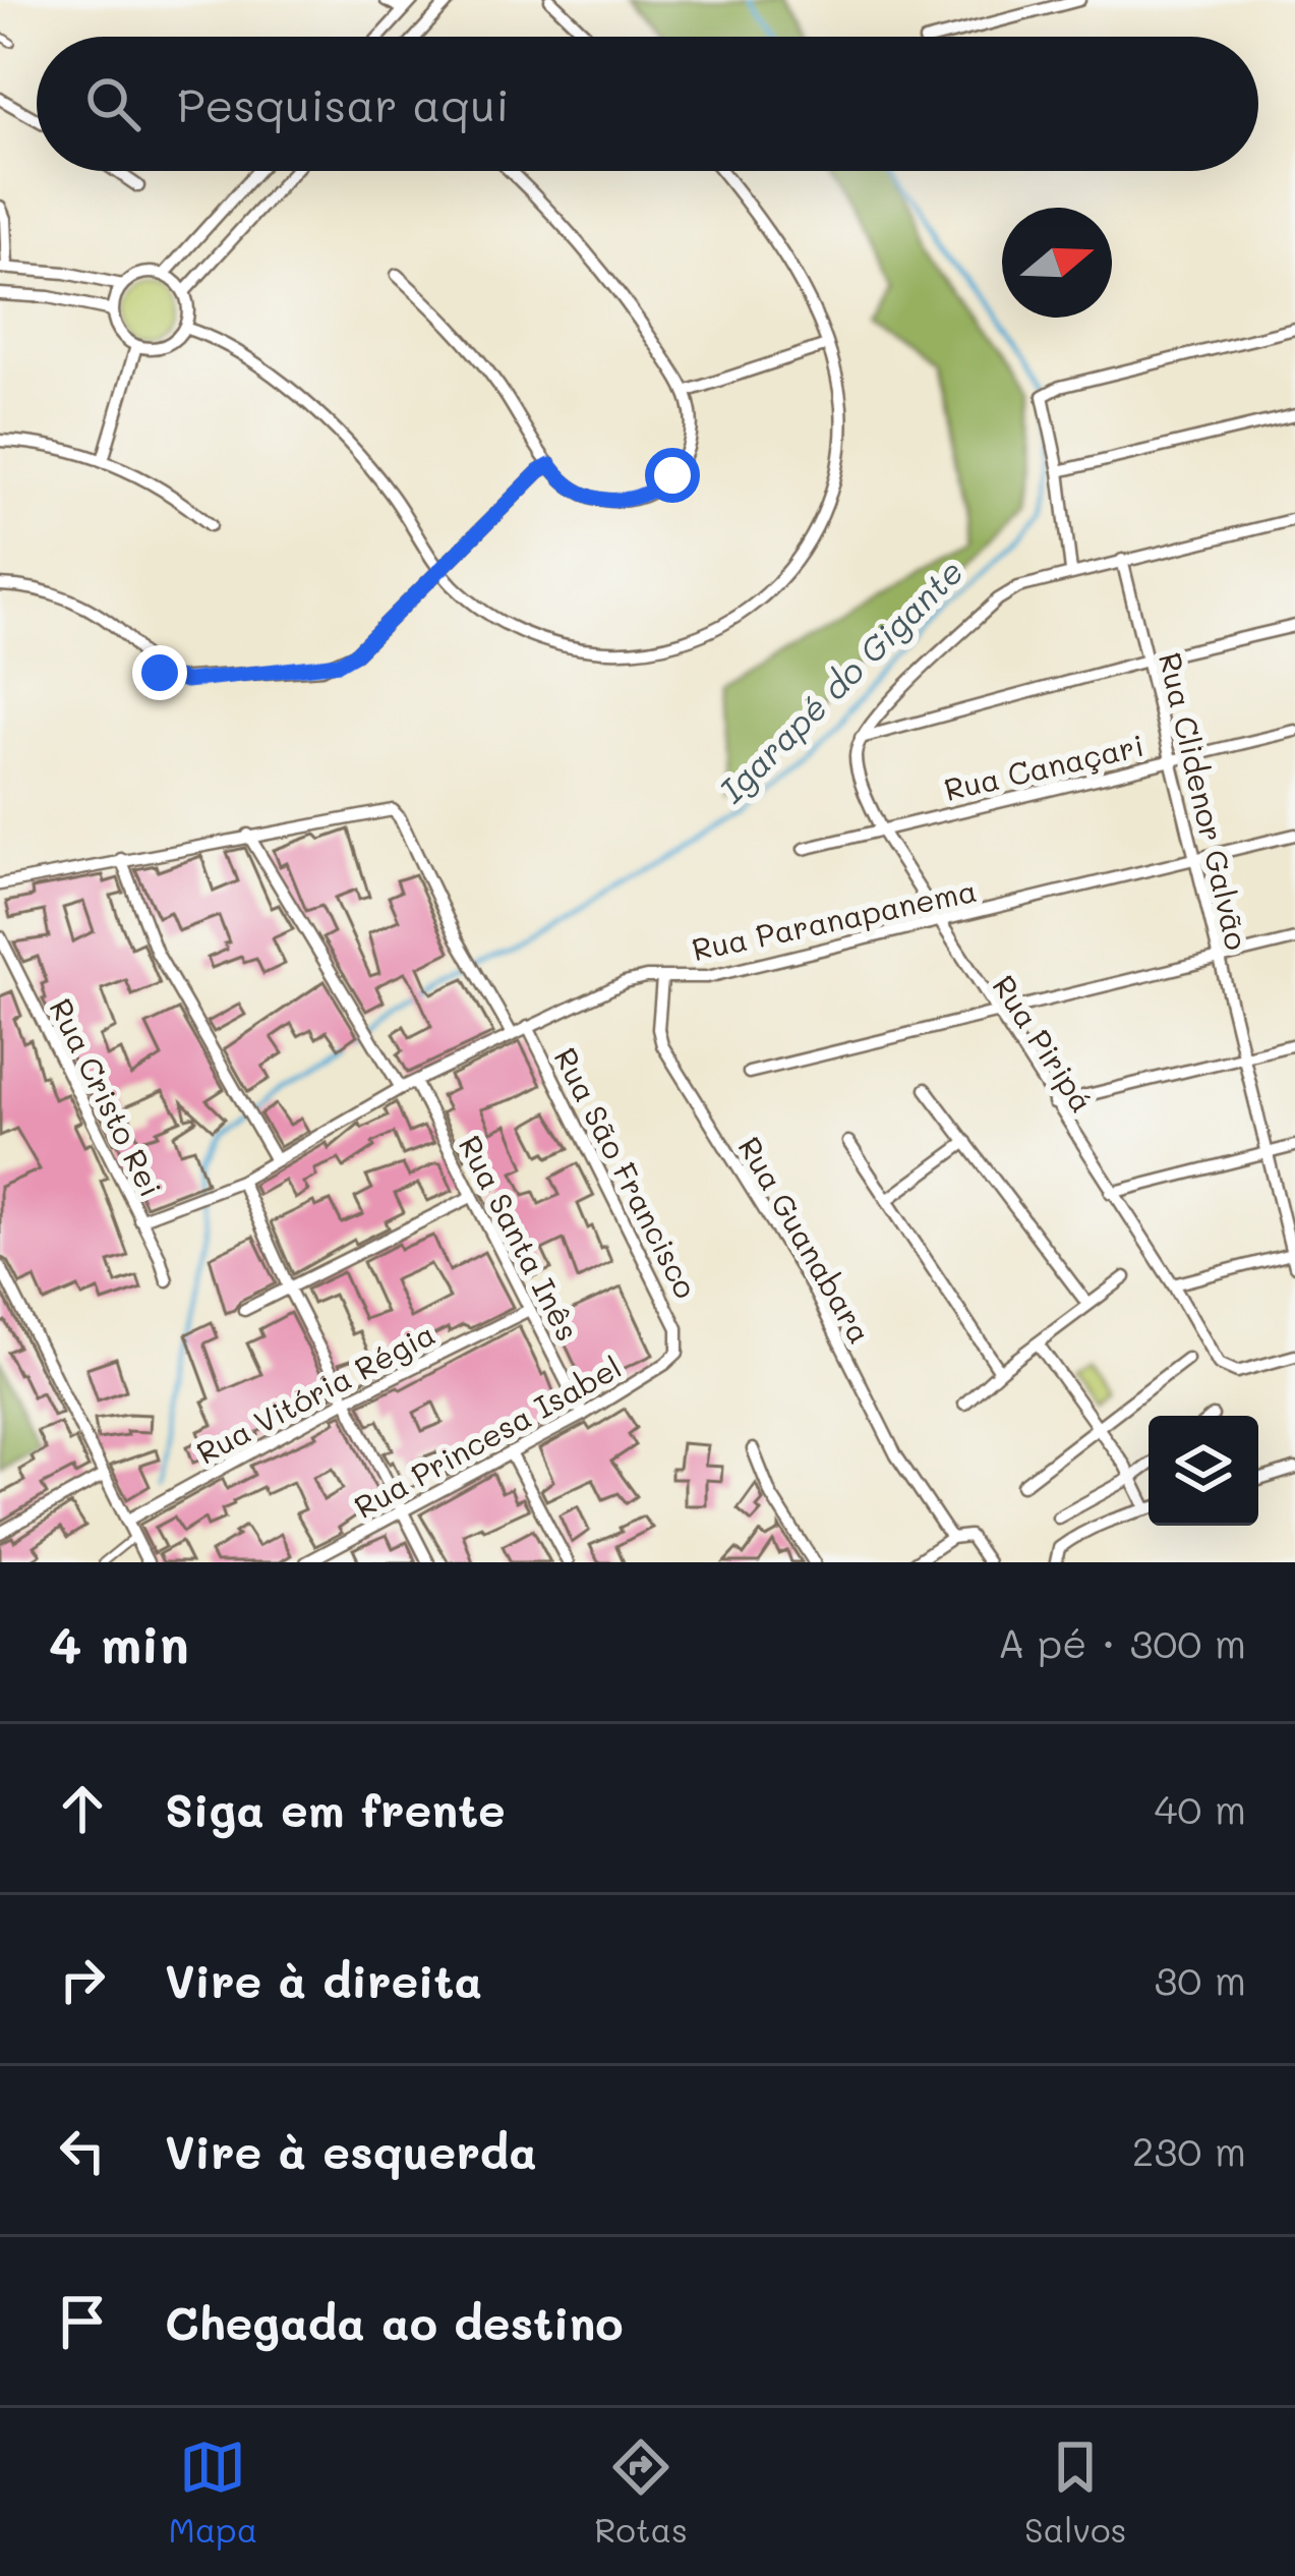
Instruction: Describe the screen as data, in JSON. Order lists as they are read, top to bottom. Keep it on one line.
{"streets":{"street":["Rua Canaçari","Rua Clidenor Galvão","Rua Paranapanema","Rua Piripá","Rua Cristo Rei","Rua São Francisco","Rua Santa Inês","Rua Guanabara","Rua Vitória Régia","Rua Princesa Isabel"]},"crossings":[["Rua Canaçari","Rua Clidenor Galvão"],["Rua Canaçari","Rua Piripá"],["Rua Clidenor Galvão","Rua Paranapanema"],["Rua Paranapanema","Rua Piripá"],["Rua Paranapanema","Rua Cristo Rei"],["Rua Paranapanema","Rua São Francisco"],["Rua Paranapanema","Rua Santa Inês"],["Rua Paranapanema","Rua Guanabara"],["Rua São Francisco","Rua Princesa Isabel"],["Rua Santa Inês","Rua Vitória Régia"],["Rua Santa Inês","Rua Princesa Isabel"]],"water":["Igarapé do Gigante"],"north":"right","page":{"search":"Pesquisar aqui","heading":["4 min","A pé · 300 m"],"list":[["Siga em frente","40 m"],["Vire à direita","30 m"],["Vire à esquerda","230 m"],"Chegada ao destino"],"nav":["Mapa","Rotas","Salvos"]}}
